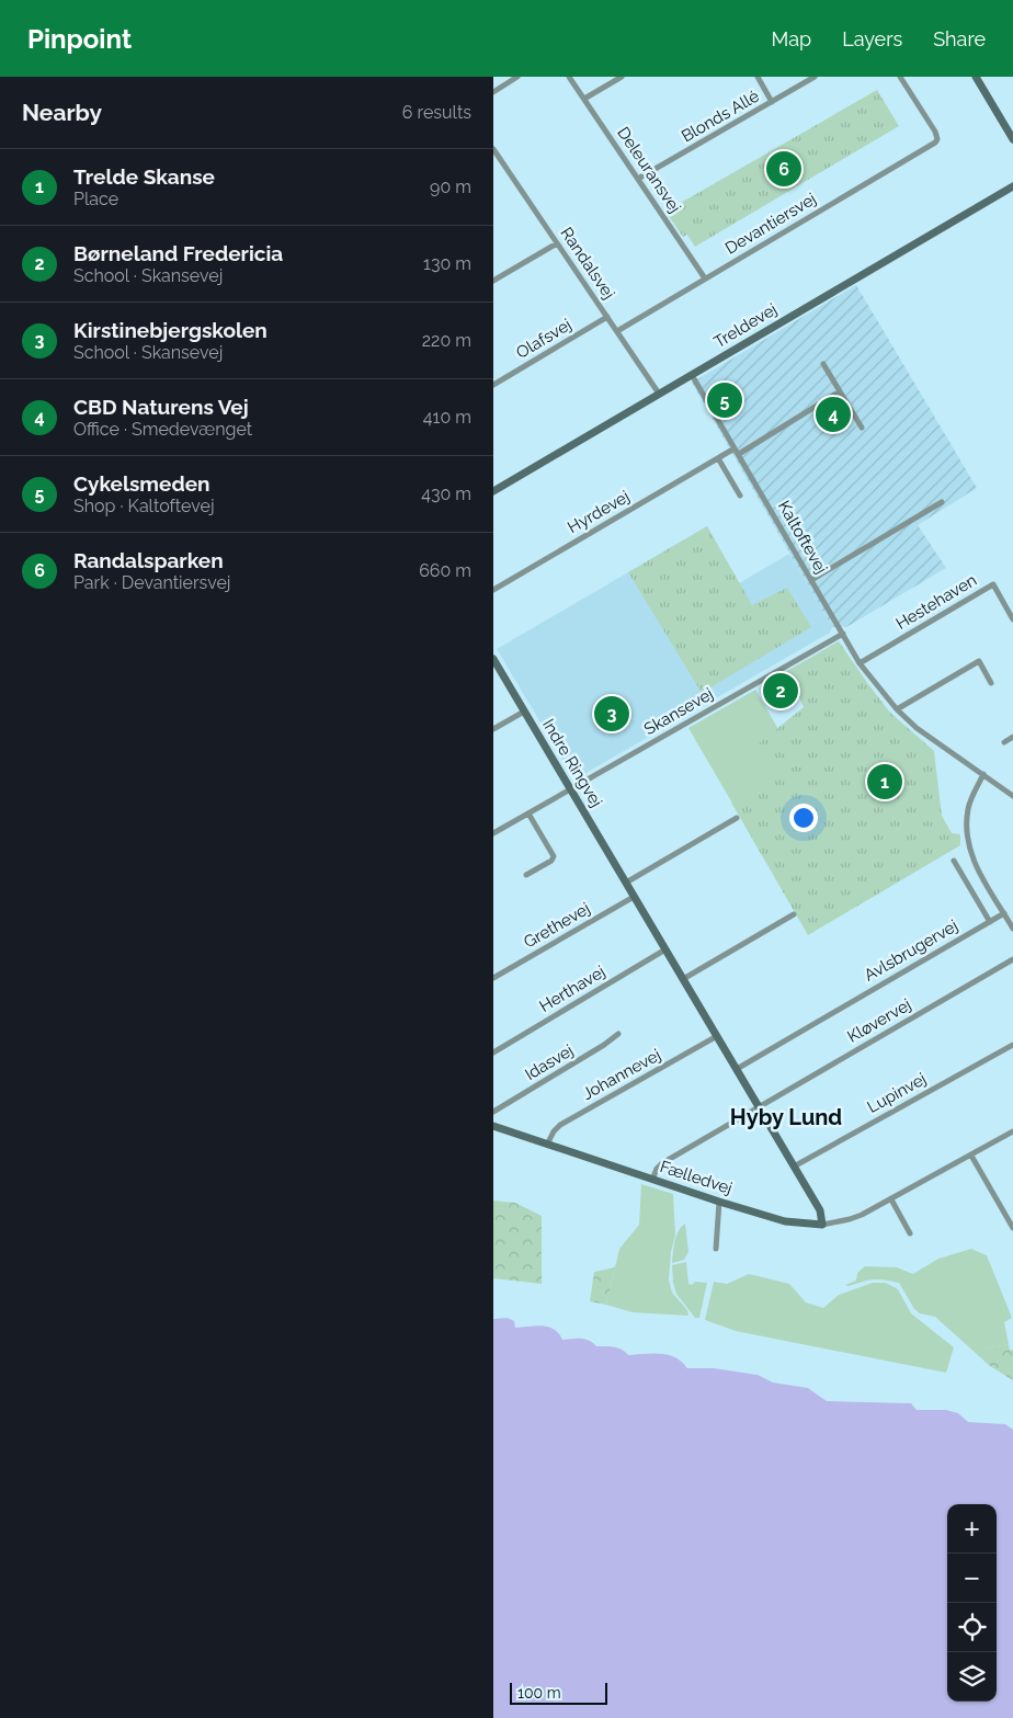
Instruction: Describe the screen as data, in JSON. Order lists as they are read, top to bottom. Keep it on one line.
{"streets":{"street":["Blonds Allé","Deleuransvej","Devantiersvej","Randalsvej","Treldevej","Olafsvej","Hyrdevej","Kaltoftevej","Hestehaven","Skansevej","Indre Ringvej","Grethevej","Avlsbrugervej","Herthavej","Kløvervej","Idasvej","Johannevej","Lupinvej","Fælledvej"]},"crossings":[["Blonds Allé","Deleuransvej"],["Deleuransvej","Devantiersvej"],["Devantiersvej","Randalsvej"],["Randalsvej","Treldevej"],["Randalsvej","Olafsvej"],["Treldevej","Kaltoftevej"],["Hyrdevej","Kaltoftevej"],["Kaltoftevej","Hestehaven"],["Kaltoftevej","Skansevej"],["Skansevej","Indre Ringvej"],["Indre Ringvej","Grethevej"],["Indre Ringvej","Avlsbrugervej"],["Indre Ringvej","Herthavej"],["Indre Ringvej","Kløvervej"],["Indre Ringvej","Johannevej"],["Indre Ringvej","Lupinvej"],["Indre Ringvej","Fælledvej"],["Kløvervej","Fælledvej"],["Johannevej","Fælledvej"]],"districts":["Hyby Lund"],"scale_bar":"100 m","page":{"header":"Pinpoint","nav":["Map","Layers","Share"],"heading":["Nearby","6 results"],"list":[{"mark":"1","name":"Trelde Skanse","note":"Place","value":"90 m"},{"mark":"2","name":"Børneland Fredericia","note":"School · Skansevej","value":"130 m"},{"mark":"3","name":"Kirstinebjergskolen","note":"School · Skansevej","value":"220 m"},{"mark":"4","name":"CBD Naturens Vej","note":"Office · Smedevænget","value":"410 m"},{"mark":"5","name":"Cykelsmeden","note":"Shop · Kaltoftevej","value":"430 m"},{"mark":"6","name":"Randalsparken","note":"Park · Devantiersvej","value":"660 m"}],"pins":["6","5","4","2","3","1"],"map_buttons":["+","−"],"scale":"100 m"}}
